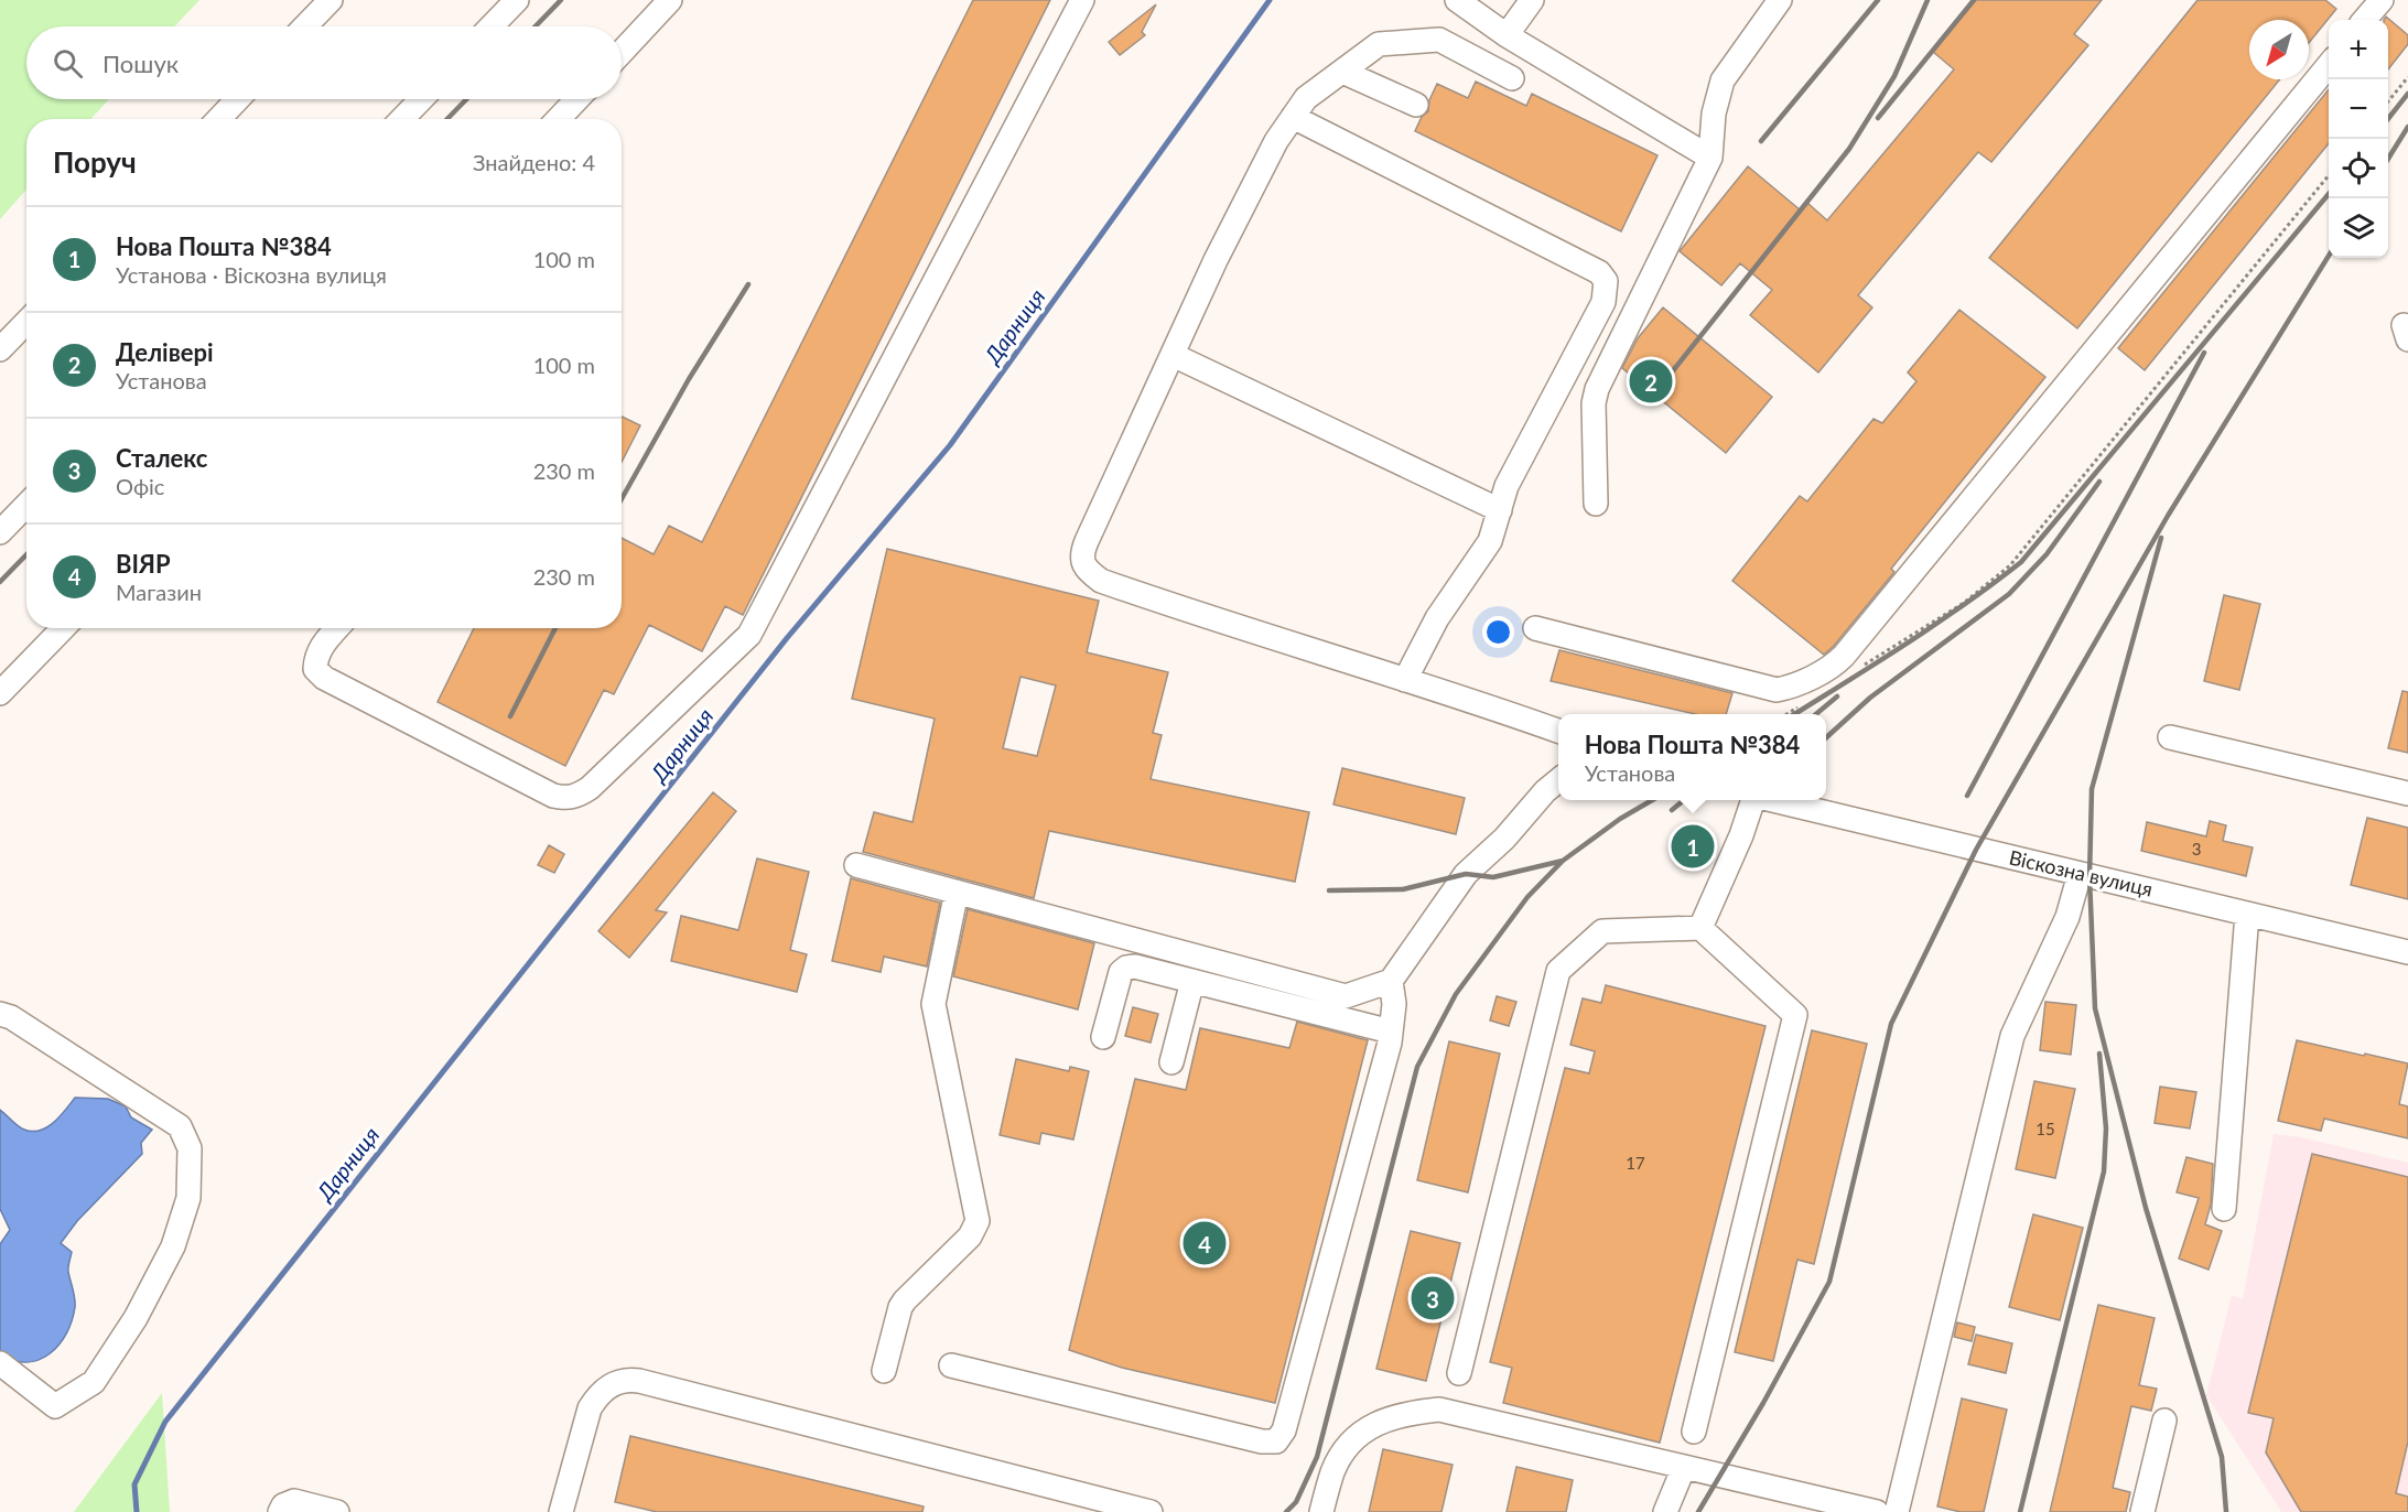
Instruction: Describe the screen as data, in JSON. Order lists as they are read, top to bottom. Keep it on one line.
{"streets":{"street":["Віскозна вулиця"]},"water":["Дарниця"],"house_numbers":["3","15","17"],"north":"bottom left","page":{"map_buttons":["+","−"],"search":"Пошук","heading":["Поруч","Знайдено: 4"],"list":[{"mark":"1","name":"Нова Пошта №384","note":"Установа · Віскозна вулиця","value":"100 m"},{"mark":"2","name":"Делівері","note":"Установа","value":"100 m"},{"mark":"3","name":"Сталекс","note":"Офіс","value":"230 m"},{"mark":"4","name":"ВІЯР","note":"Магазин","value":"230 m"}],"pins":["2","1","4","3"],"popup":["Нова Пошта №384","Установа"]}}
